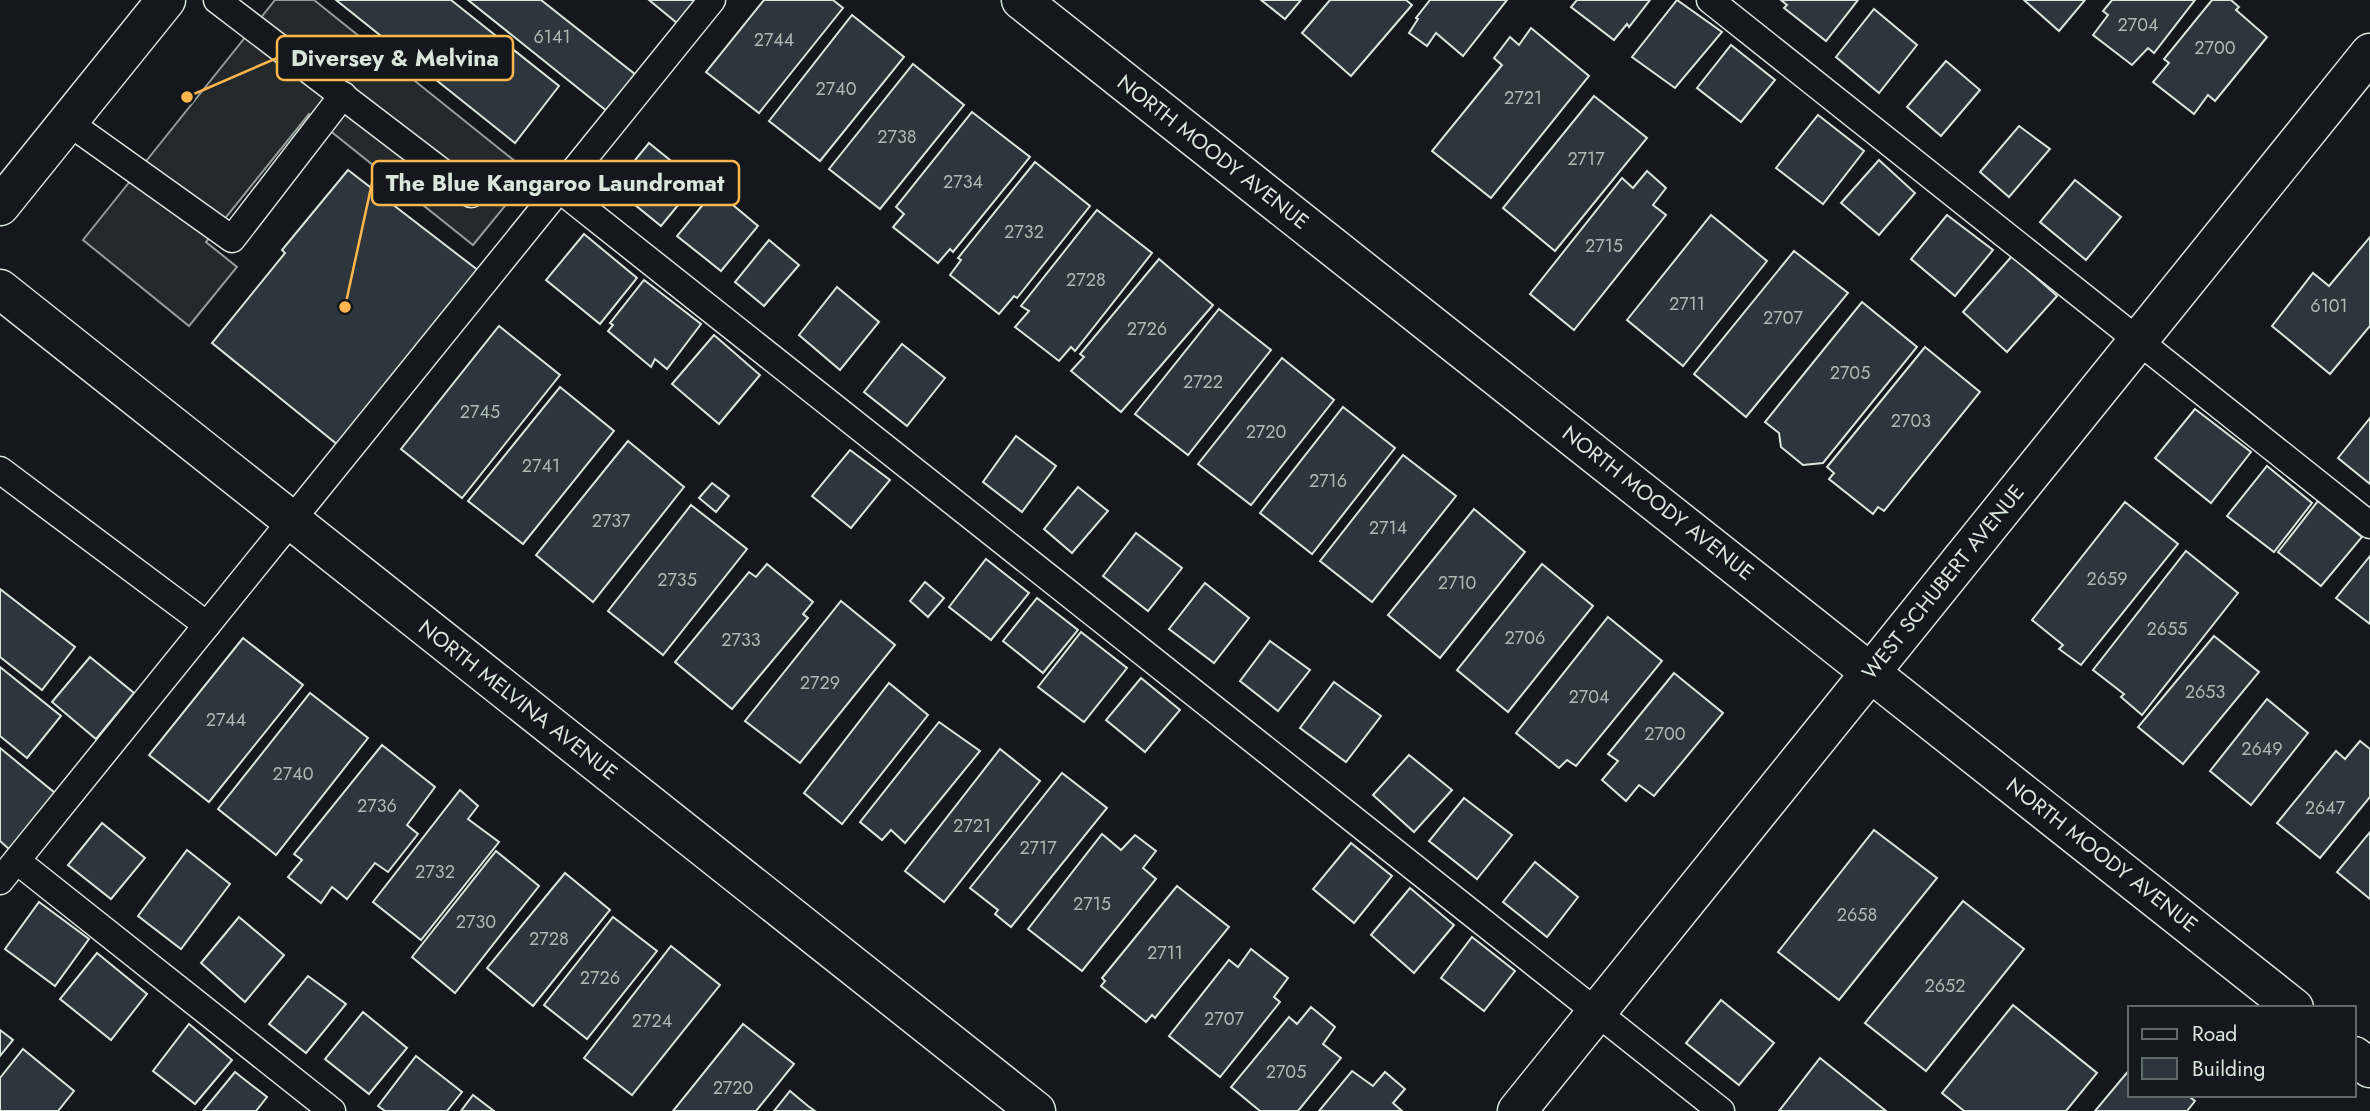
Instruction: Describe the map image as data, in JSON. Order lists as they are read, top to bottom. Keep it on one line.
{"streets":{"street":["NORTH MOODY AVENUE","WEST SCHUBERT AVENUE","NORTH MELVINA AVENUE"]},"crossings":[["NORTH MOODY AVENUE","WEST SCHUBERT AVENUE"]],"places":["Diversey & Melvina","The Blue Kangaroo Laundromat"],"house_numbers":["2704","6141","2744","2700","2740","2721","2738","2717","2734","2732","2715","2728","2711","6101","2707","2726","2705","2722","2745","2703","2720","2741","2716","2737","2714","2659","2735","2710","2655","2706","2733","2729","2653","2704","2744","2700","2649","2740","2736","2647","2721","2717","2732","2715","2658","2730","2728","2711","2726","2652","2707","2724","2705","2720"],"legend":["Road","Building"]}
